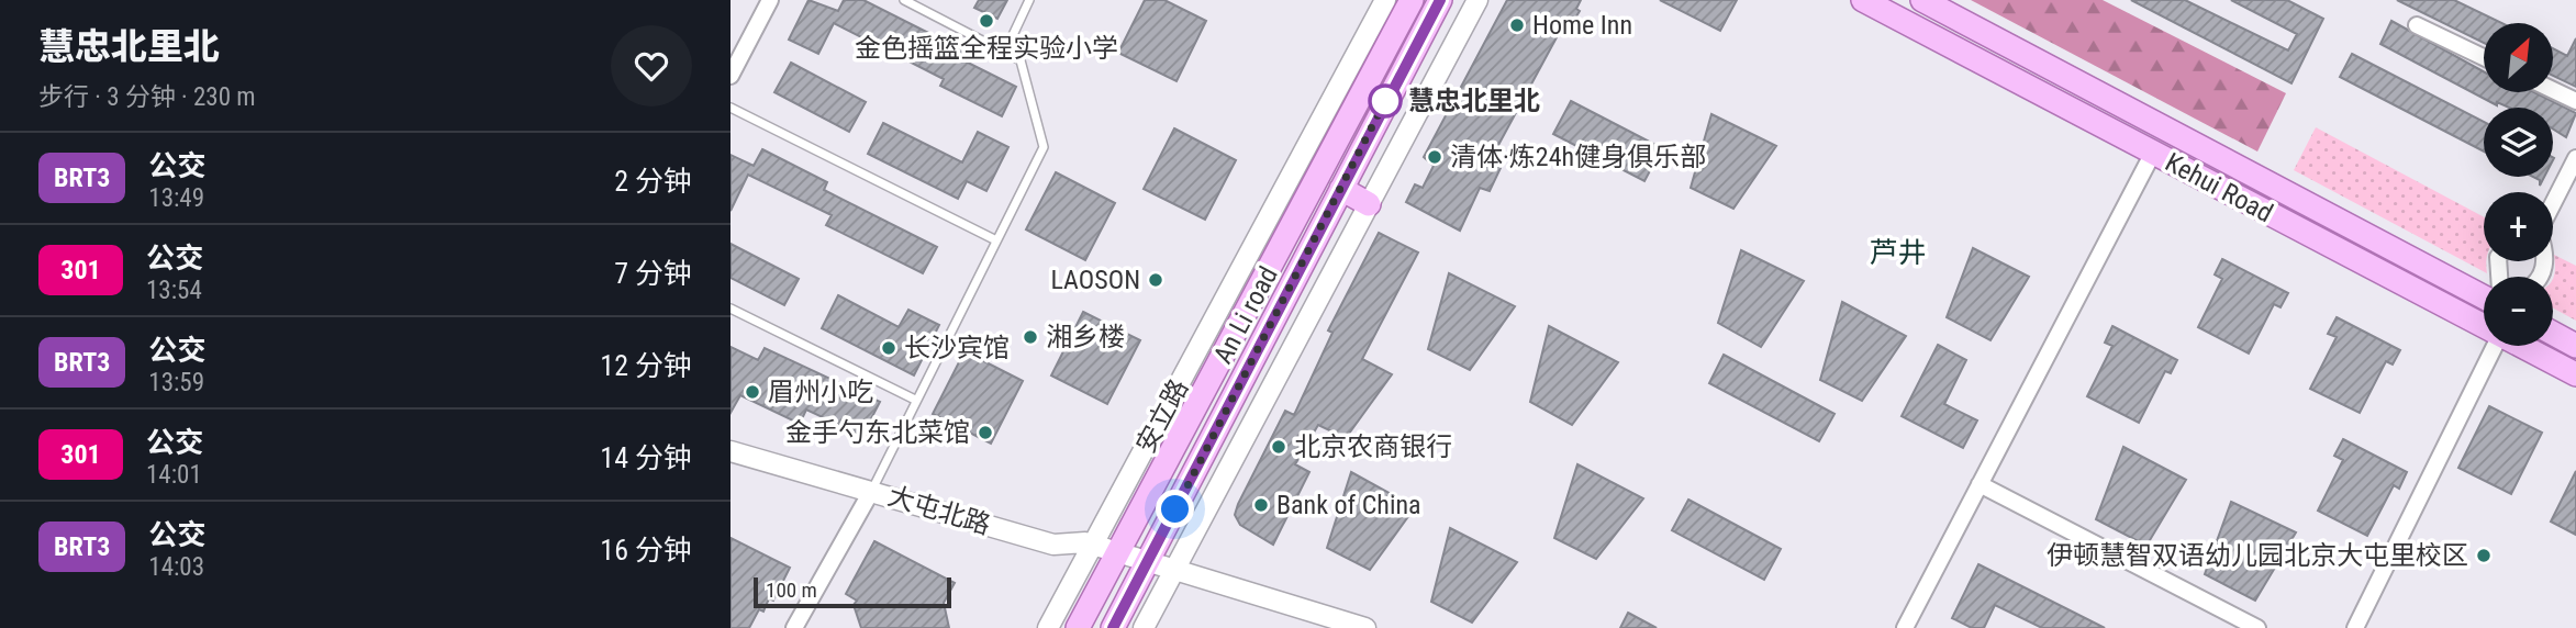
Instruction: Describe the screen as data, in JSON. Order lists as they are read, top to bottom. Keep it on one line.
{"streets":{"main road":["Kehui Road","An Li road"],"street":["安立路","大屯北路"]},"crossings":[["An Li road","大屯北路"],["安立路","大屯北路"]],"districts":["芦井"],"places":["金色摇篮全程实验小学","Home Inn","慧忠北里北","清体·炼24h健身俱乐部","LAOSON","湘乡楼","长沙宾馆","眉州小吃","金手勺东北菜馆","北京农商银行","Bank of China","伊顿慧智双语幼儿园北京大屯里校区"],"lines":["bus line BRT3"],"scale_bar":"100 m","north":"top right","page":{"heading":["慧忠北里北","步行 · 3 分钟 · 230 m"],"map_buttons":["+","−"],"list":[{"mark":"BRT3","name":"公交","note":"13:49","value":"2 分钟"},{"mark":"301","name":"公交","note":"13:54","value":"7 分钟"},{"mark":"BRT3","name":"公交","note":"13:59","value":"12 分钟"},{"mark":"301","name":"公交","note":"14:01","value":"14 分钟"},{"mark":"BRT3","name":"公交","note":"14:03","value":"16 分钟"}],"scale":"100 m"}}
